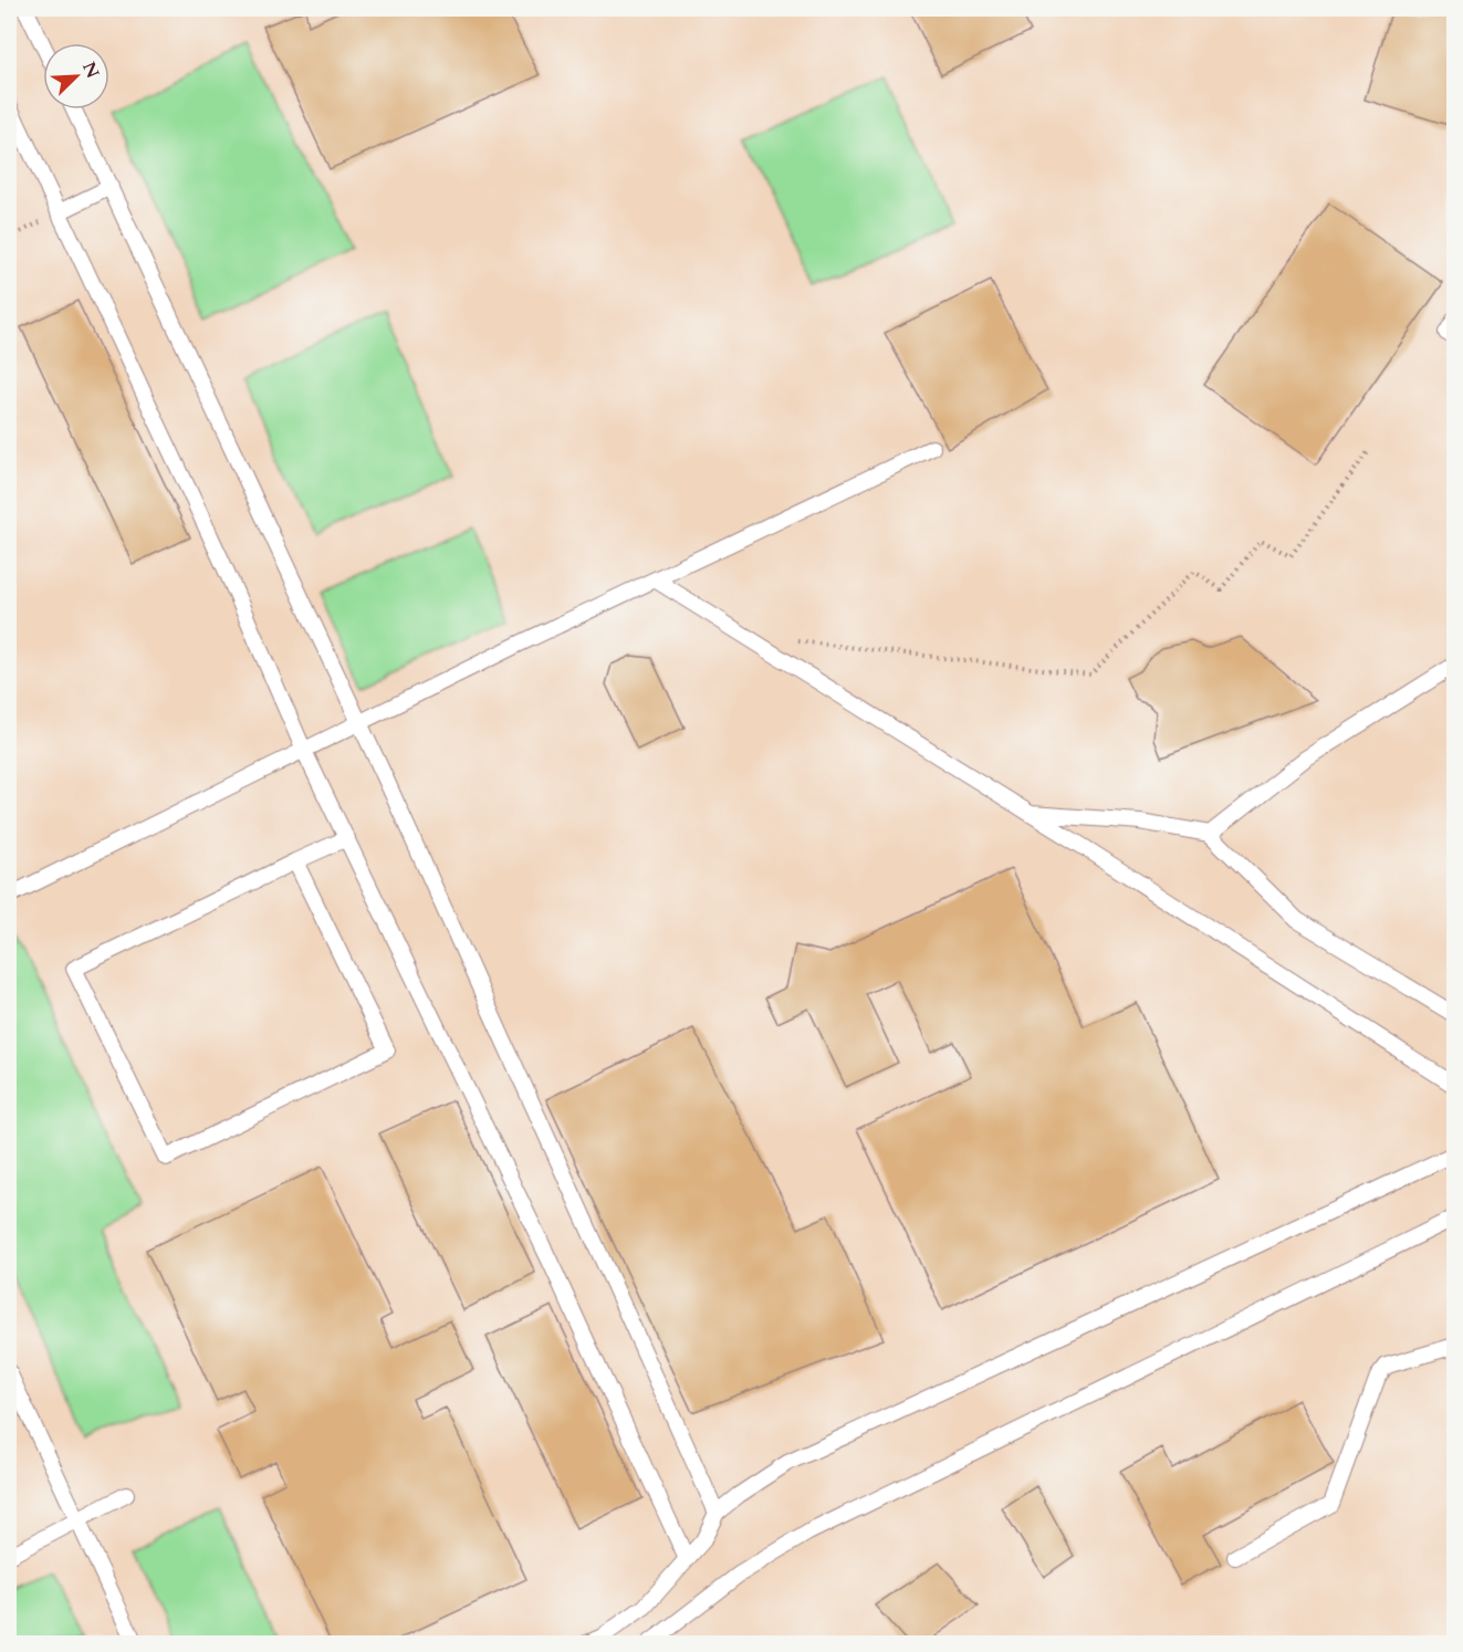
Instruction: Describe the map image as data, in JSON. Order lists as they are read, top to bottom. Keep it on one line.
{"north":"top right"}
